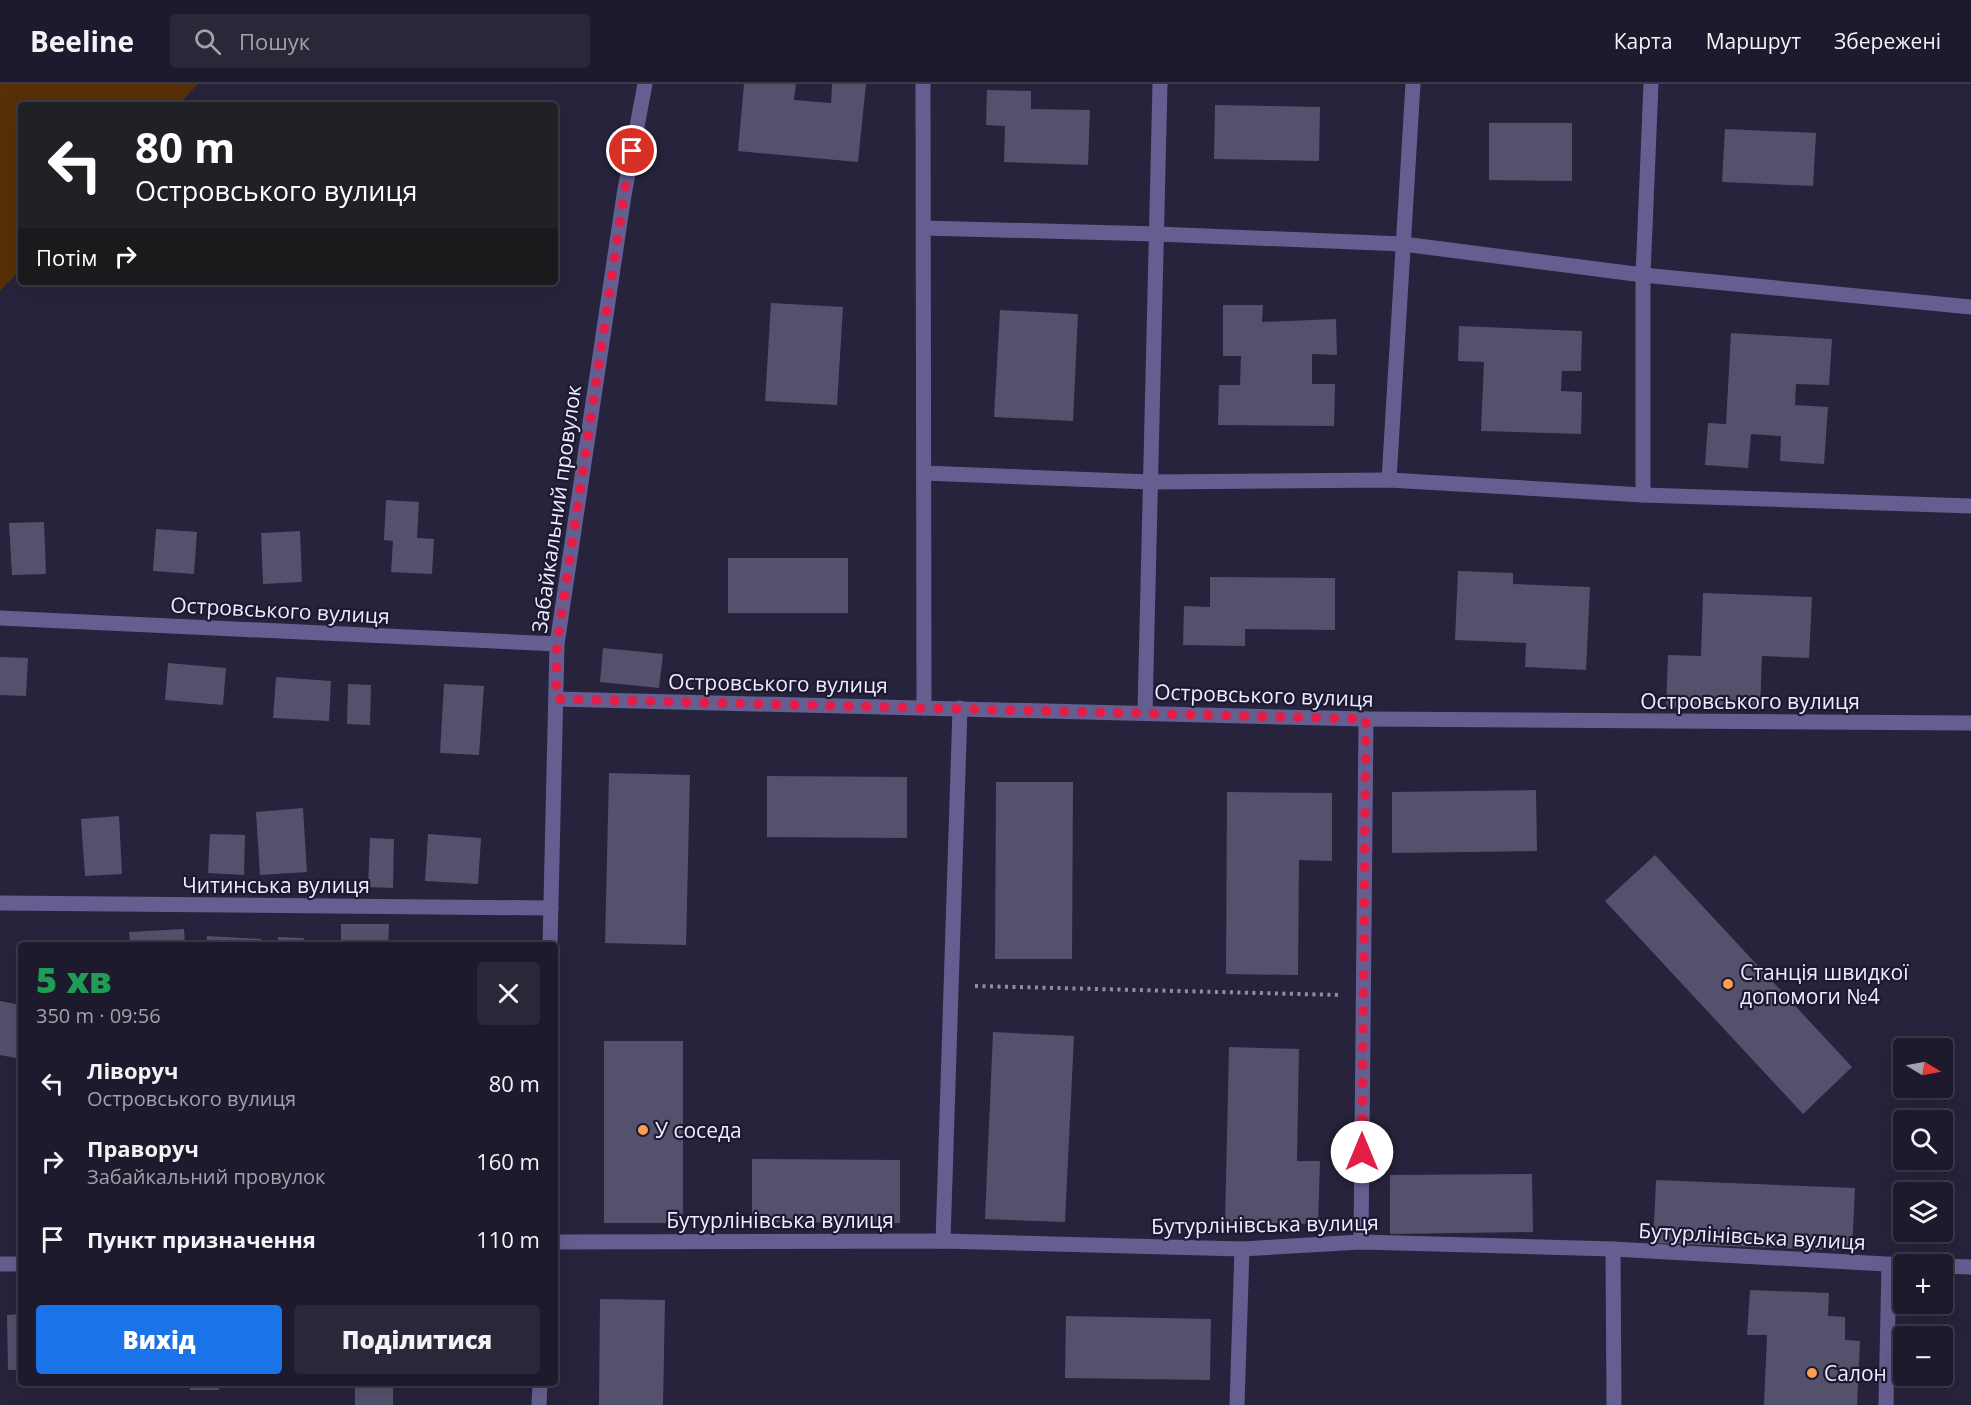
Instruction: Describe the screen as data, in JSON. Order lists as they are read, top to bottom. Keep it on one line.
{"streets":{"street":["Забайкальний провулок","Островського вулиця","Читинська вулиця","Бутурлінівська вулиця"]},"crossings":[["Забайкальний провулок","Островського вулиця"],["Забайкальний провулок","Читинська вулиця"]],"places":["Станція швидкої допомоги №4","У соседа","Салон"],"north":"right","page":{"header":"Beeline","search":"Пошук","nav":["Карта","Маршрут","Збережені"],"turn":["80 m","Островського вулиця"],"then":"Потім","heading":["5 хв","350 m · 09:56"],"map_buttons":["+","−"],"list":[{"name":"Ліворуч","note":"Островського вулиця","value":"80 m"},{"name":"Праворуч","note":"Забайкальний провулок","value":"160 m"},{"name":"Пункт призначення","value":"110 m"}],"buttons":["Вихід","Поділитися"]}}
